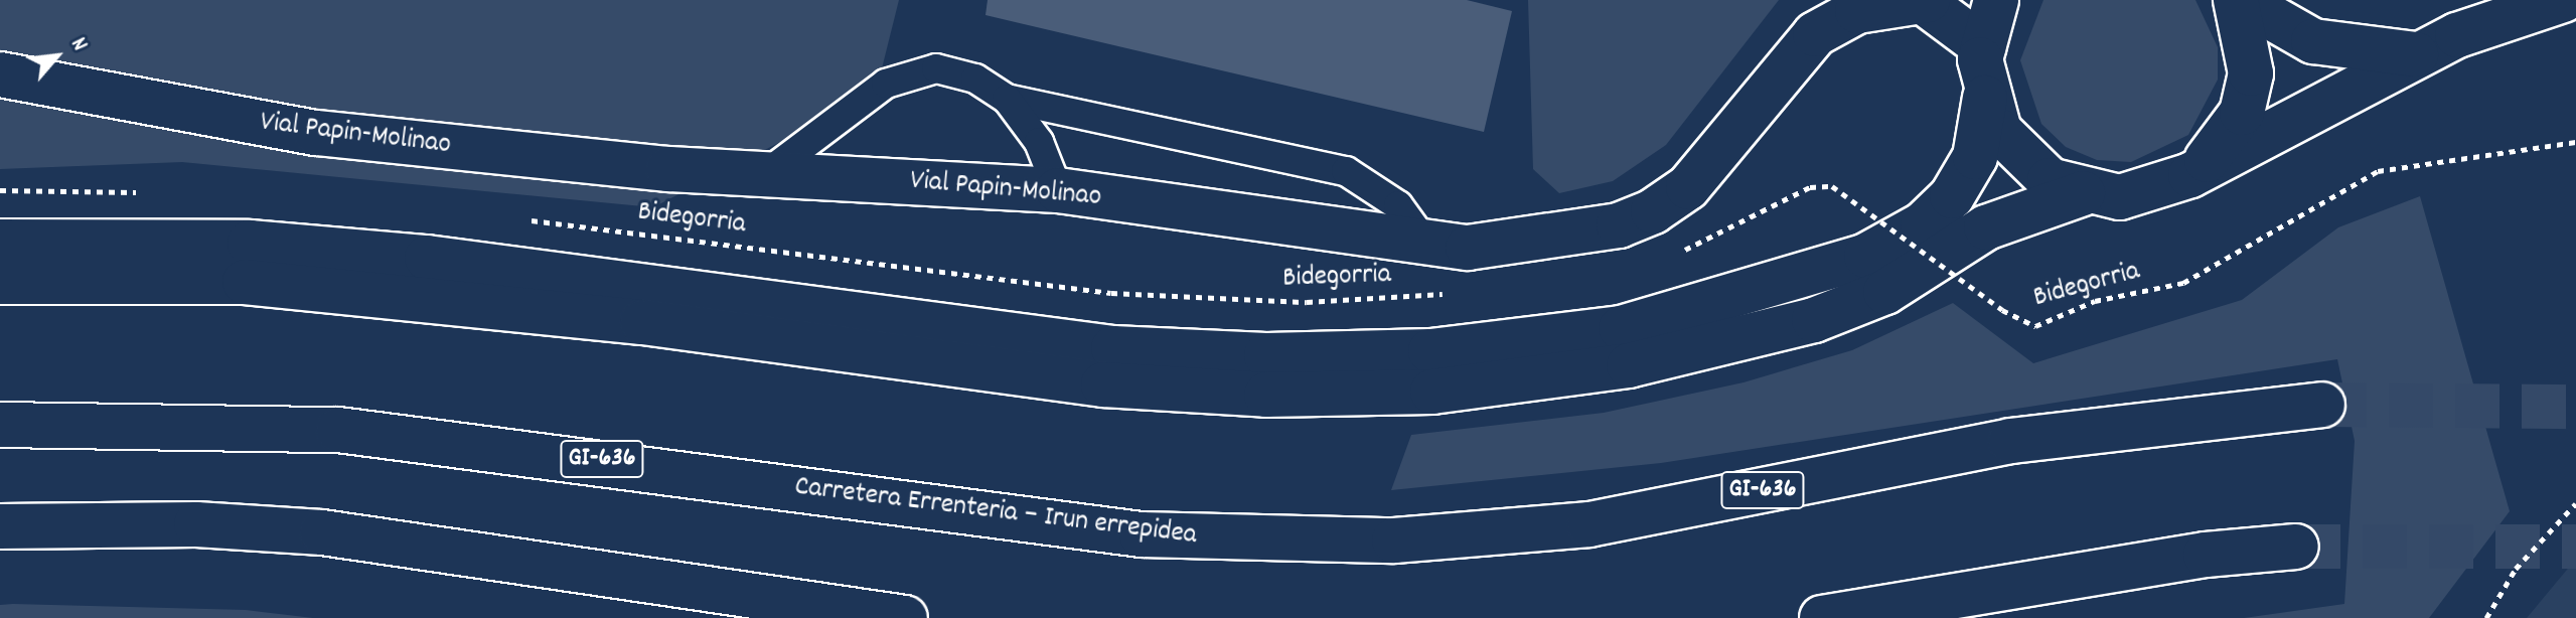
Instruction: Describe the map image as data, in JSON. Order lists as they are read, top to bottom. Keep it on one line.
{"streets":{"street":["Vial Papin-Molinao","GI-636","Carretera Errenteria – Irun errepidea"],"path":["Bidegorria"]},"north":"top right"}
